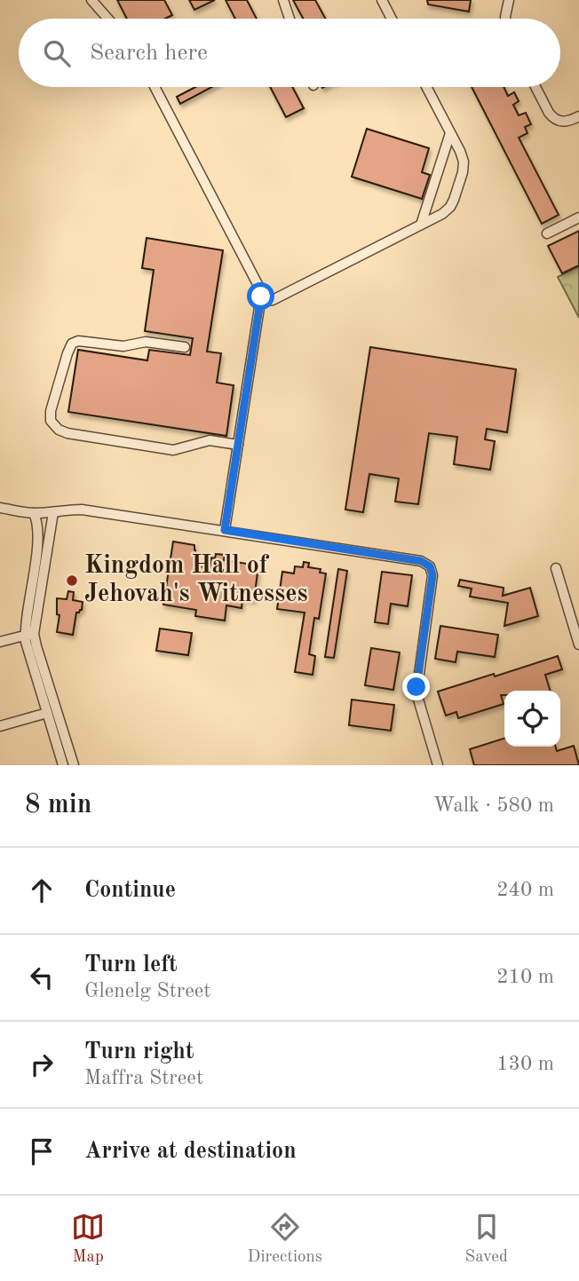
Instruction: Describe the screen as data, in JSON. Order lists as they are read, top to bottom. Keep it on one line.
{"places":["Kingdom Hall of Jehovah's Witnesses"],"page":{"search":"Search here","heading":["8 min","Walk · 580 m"],"list":[["Continue","240 m"],["Turn left","Glenelg Street","210 m"],["Turn right","Maffra Street","130 m"],"Arrive at destination"],"nav":["Map","Directions","Saved"]}}
